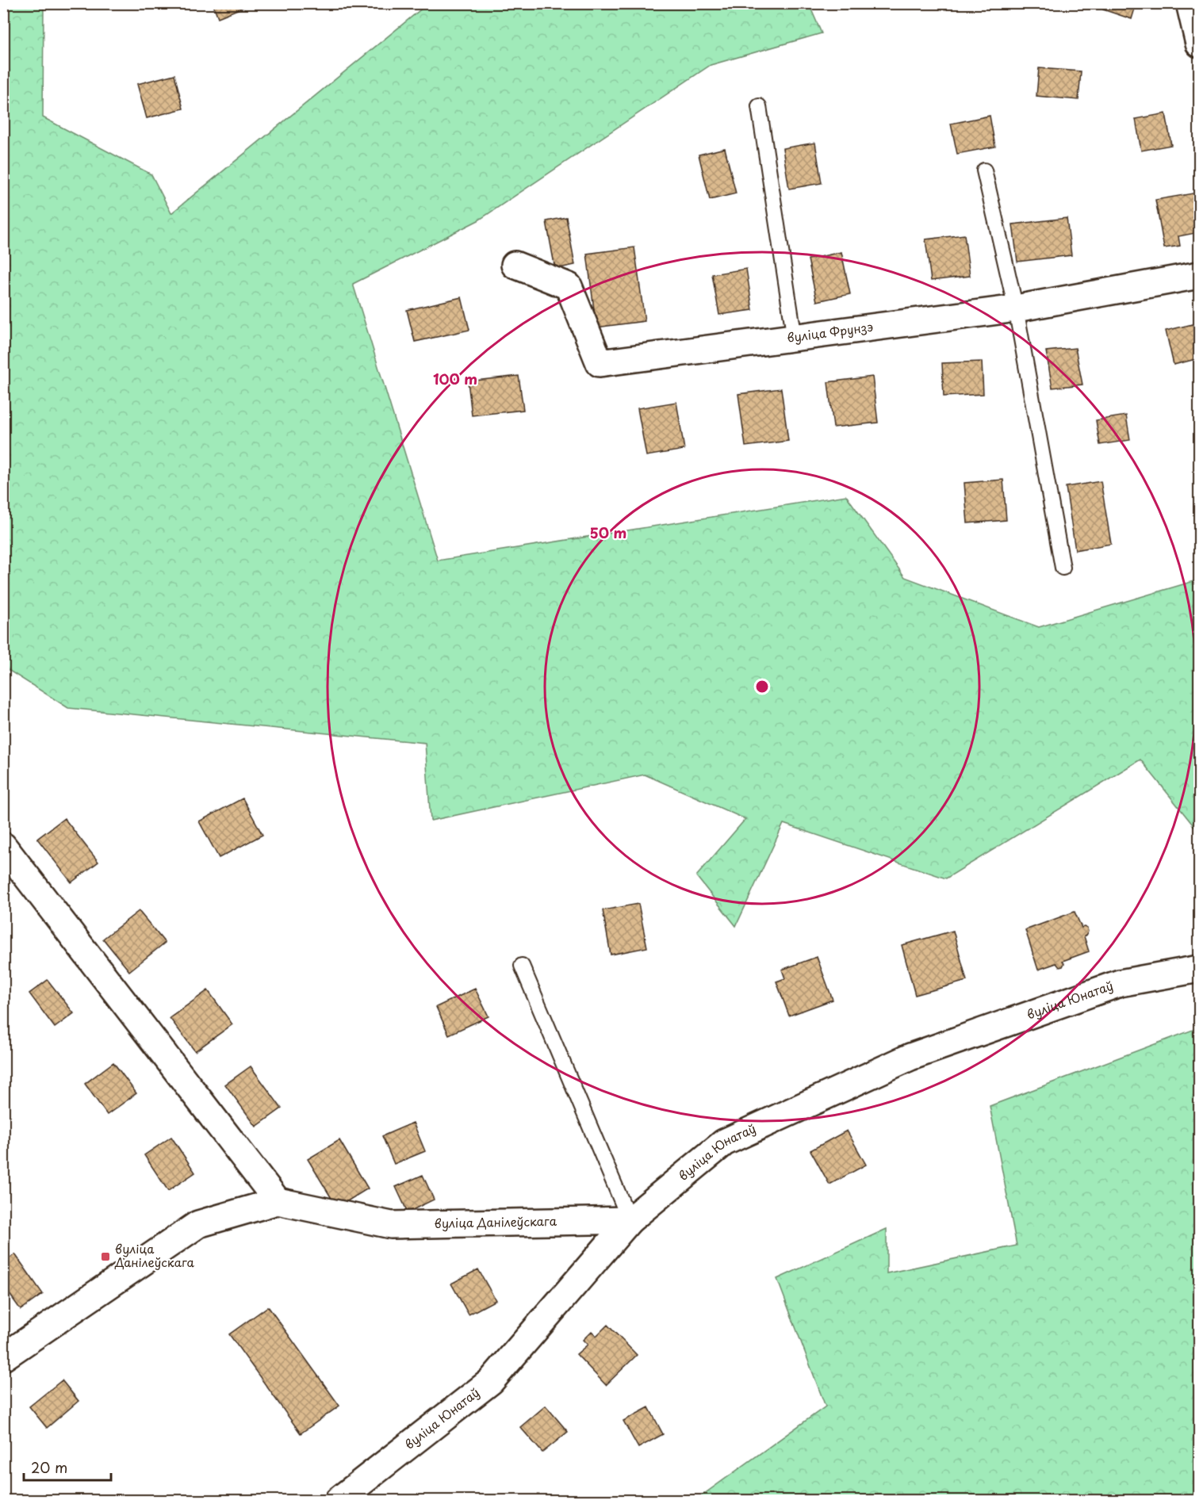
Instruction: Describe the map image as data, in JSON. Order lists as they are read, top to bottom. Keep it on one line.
{"streets":{"street":["вуліца Фрунзэ","вуліца Юнатаў","вуліца Данілеўскага"]},"crossings":[["вуліца Юнатаў","вуліца Данілеўскага"]],"places":{"transit":["вуліца Данілеўскага"]},"scale_bar":"20 m","rings":["100 m","50 m"]}
